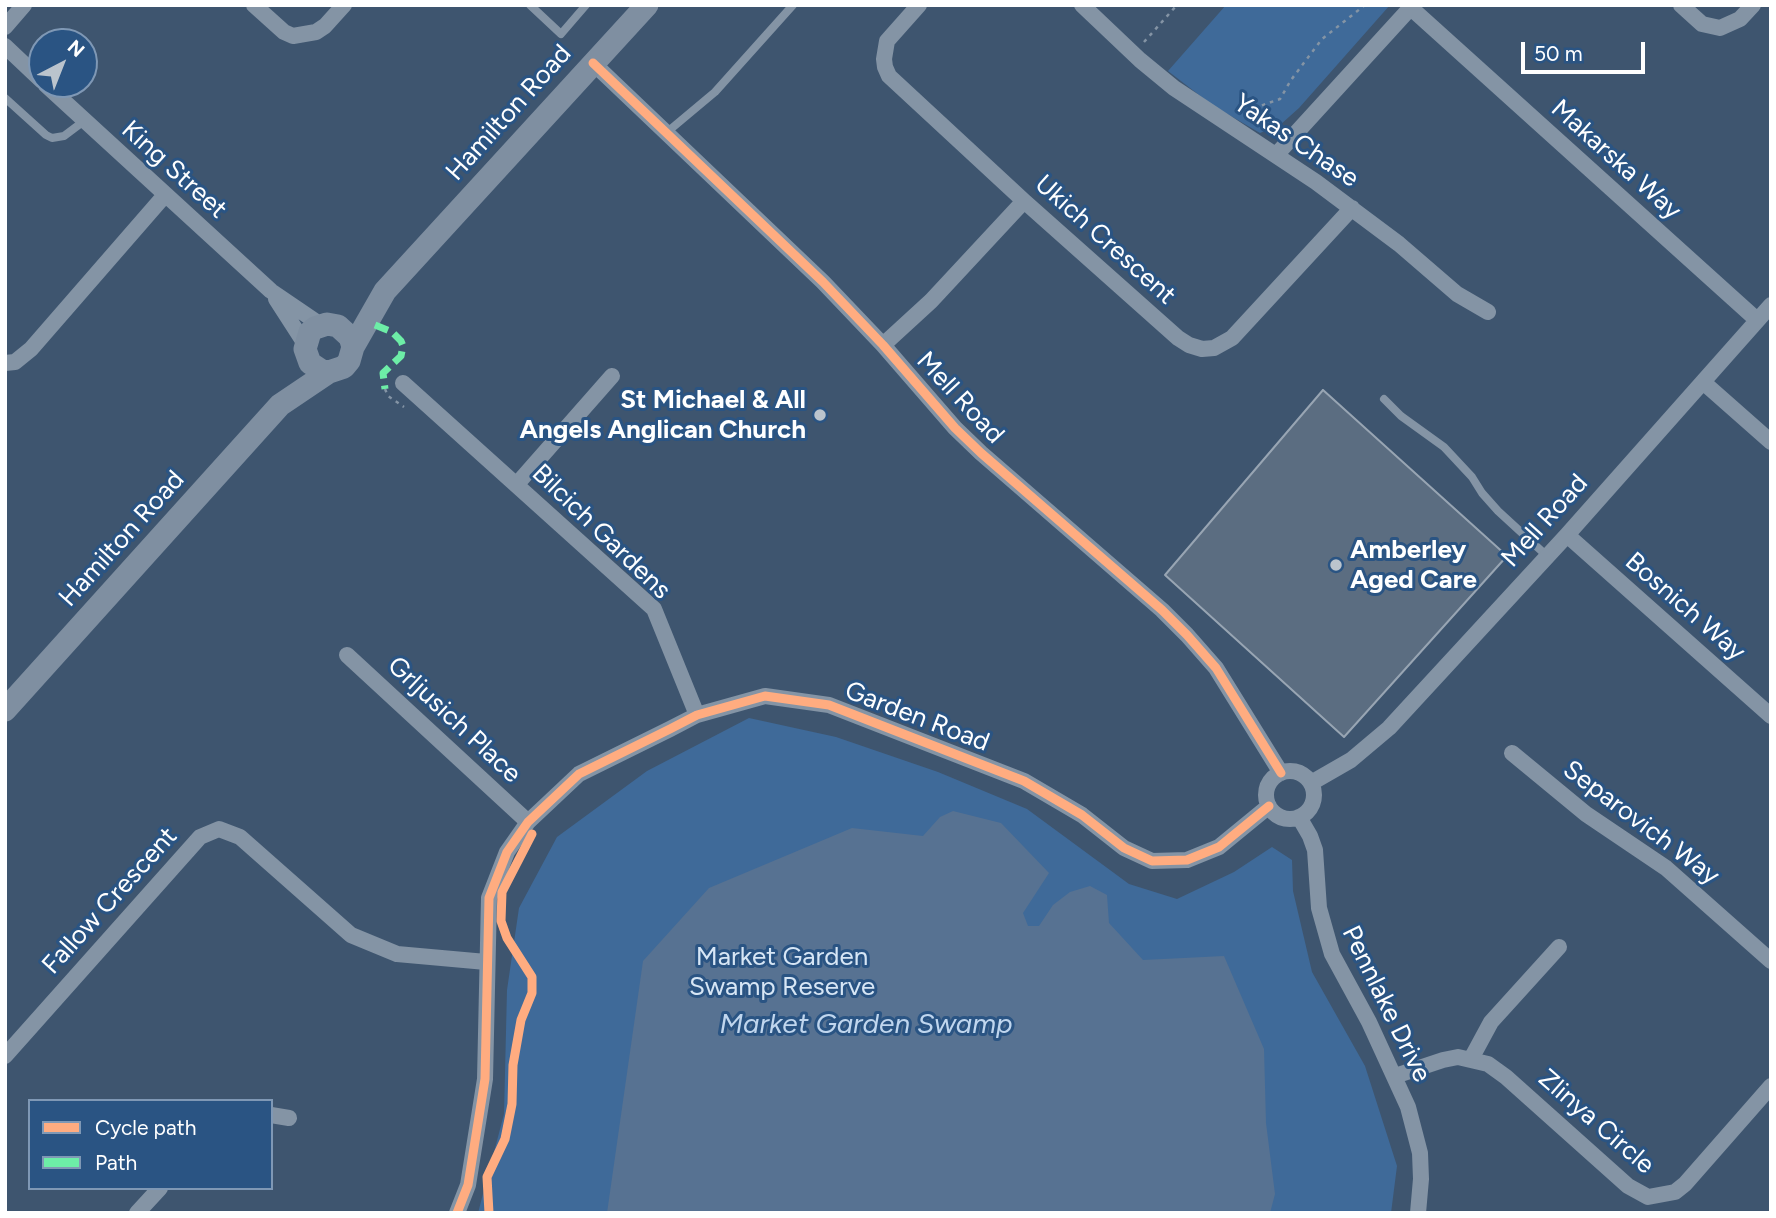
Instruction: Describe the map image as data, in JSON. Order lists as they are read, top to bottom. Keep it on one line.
{"streets":{"main road":["Hamilton Road"],"street":["Yakas Chase","Makarska Way","King Street","Ukich Crescent","Mell Road","Bilcich Gardens","Bosnich Way","Garden Road","Grljusich Place","Separovich Way","Fallow Crescent","Pennlake Drive","Zlinya Circle"]},"crossings":[["Hamilton Road","King Street"],["Hamilton Road","Mell Road"],["Yakas Chase","Ukich Crescent"],["Makarska Way","Mell Road"],["Mell Road","Bosnich Way"],["Mell Road","Garden Road"],["Mell Road","Pennlake Drive"],["Bilcich Gardens","Garden Road"],["Garden Road","Grljusich Place"],["Garden Road","Fallow Crescent"],["Garden Road","Pennlake Drive"]],"water":["Market Garden Swamp"],"parks":["Market Garden Swamp Reserve"],"places":["St Michael & All Angels Anglican Church","Amberley Aged Care"],"legend":["Cycle path","Path"],"scale_bar":"50 m","north":"top right"}
